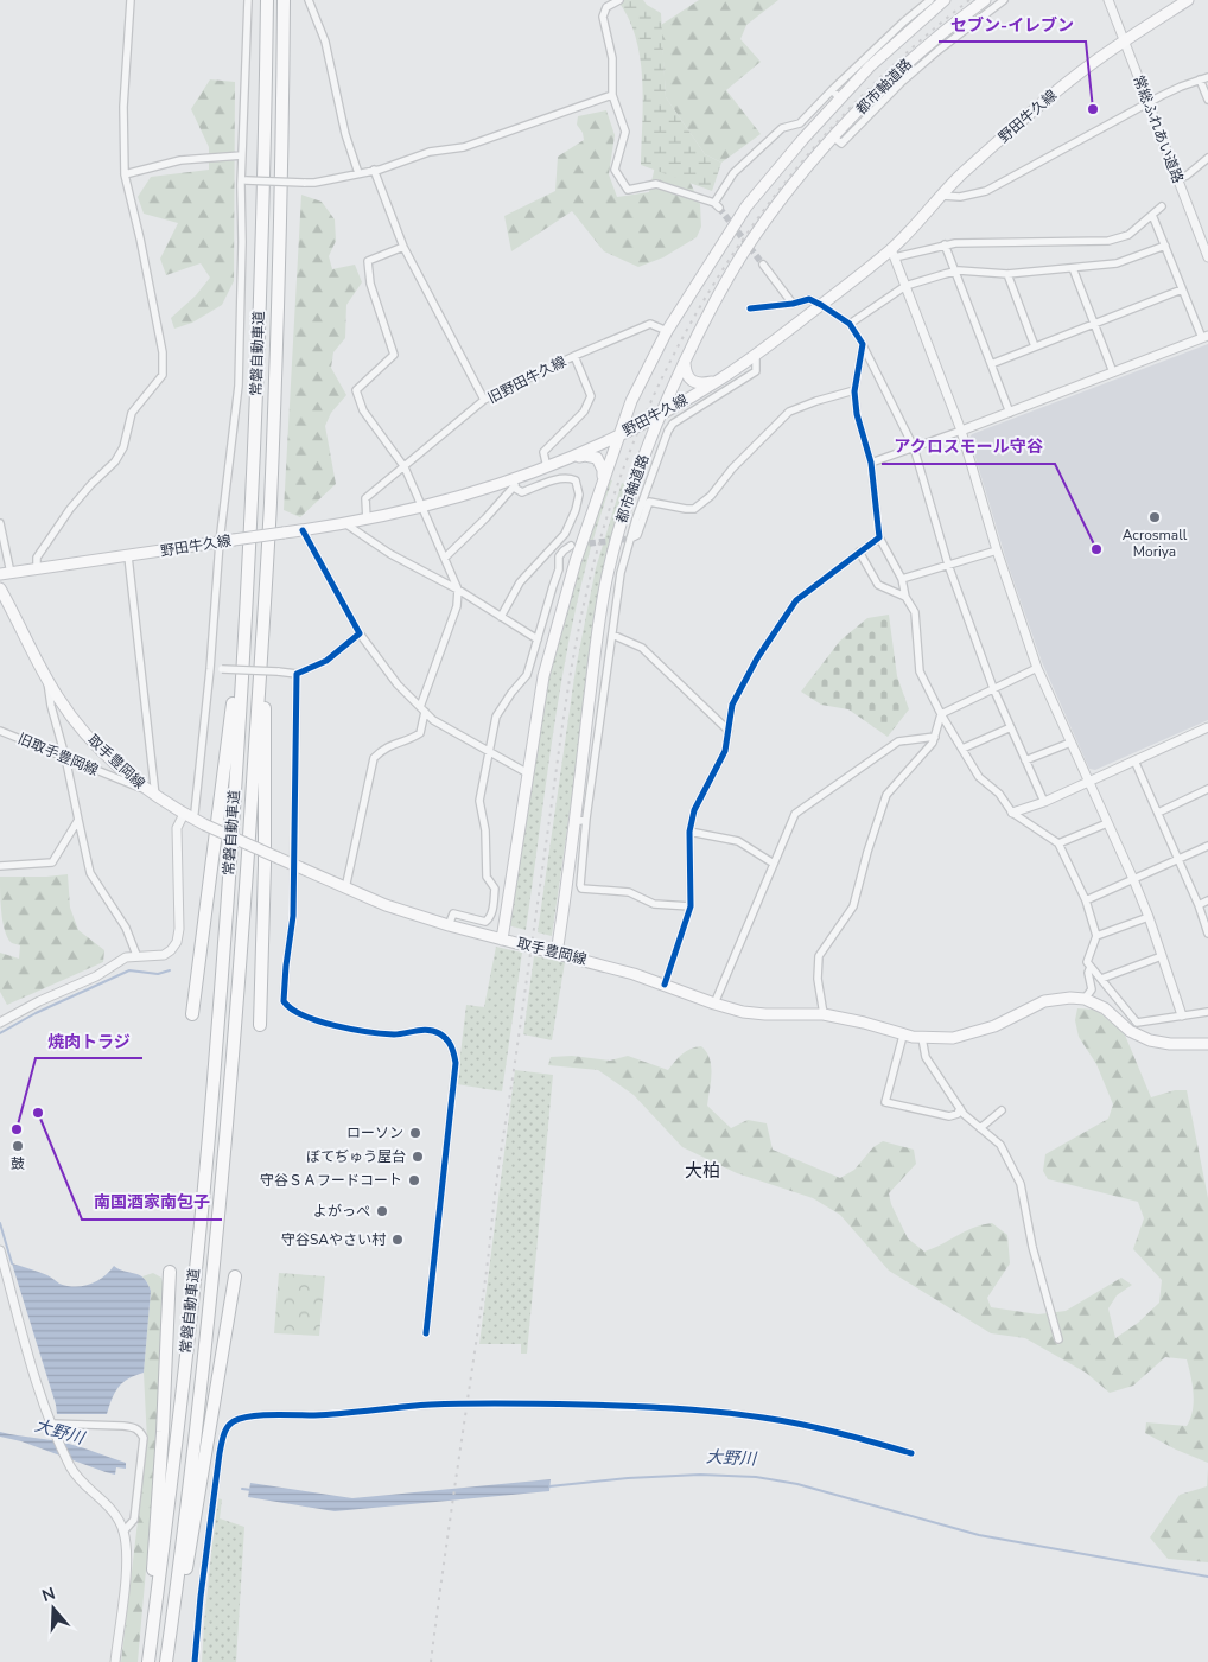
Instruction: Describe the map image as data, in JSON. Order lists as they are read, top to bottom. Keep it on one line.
{"streets":{"highway":["常磐自動車道"],"main road":["都市軸道路","野田牛久線","取手豊岡線"],"street":["常総ふれあい道路","旧野田牛久線","旧取手豊岡線"]},"crossings":[["都市軸道路","野田牛久線"],["都市軸道路","旧野田牛久線"],["都市軸道路","取手豊岡線"],["野田牛久線","常総ふれあい道路"],["野田牛久線","旧野田牛久線"],["旧取手豊岡線","取手豊岡線"]],"districts":["大柏"],"water":["大野川"],"places":["セブン-イレブン","Acrosmall Moriya","アクロスモール守谷","南国酒家南包子","焼肉トラジ","ローソン","鼓","ぼてぢゅう屋台","守谷ＳＡフードコート","よがっぺ","守谷SAやさい村"],"north":"top"}
